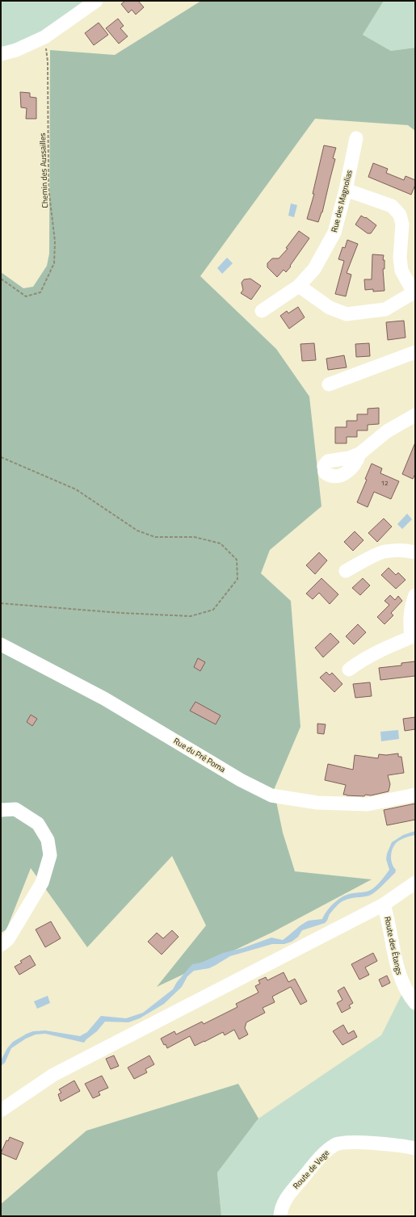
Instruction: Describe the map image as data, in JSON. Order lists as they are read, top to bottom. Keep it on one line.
{"streets":{"street":["Rue des Magnolias","Rue du Pré Poma","Route des Étangs","Route de Vege"],"path":["Chemin des Aussailles"]},"house_numbers":["12"]}
